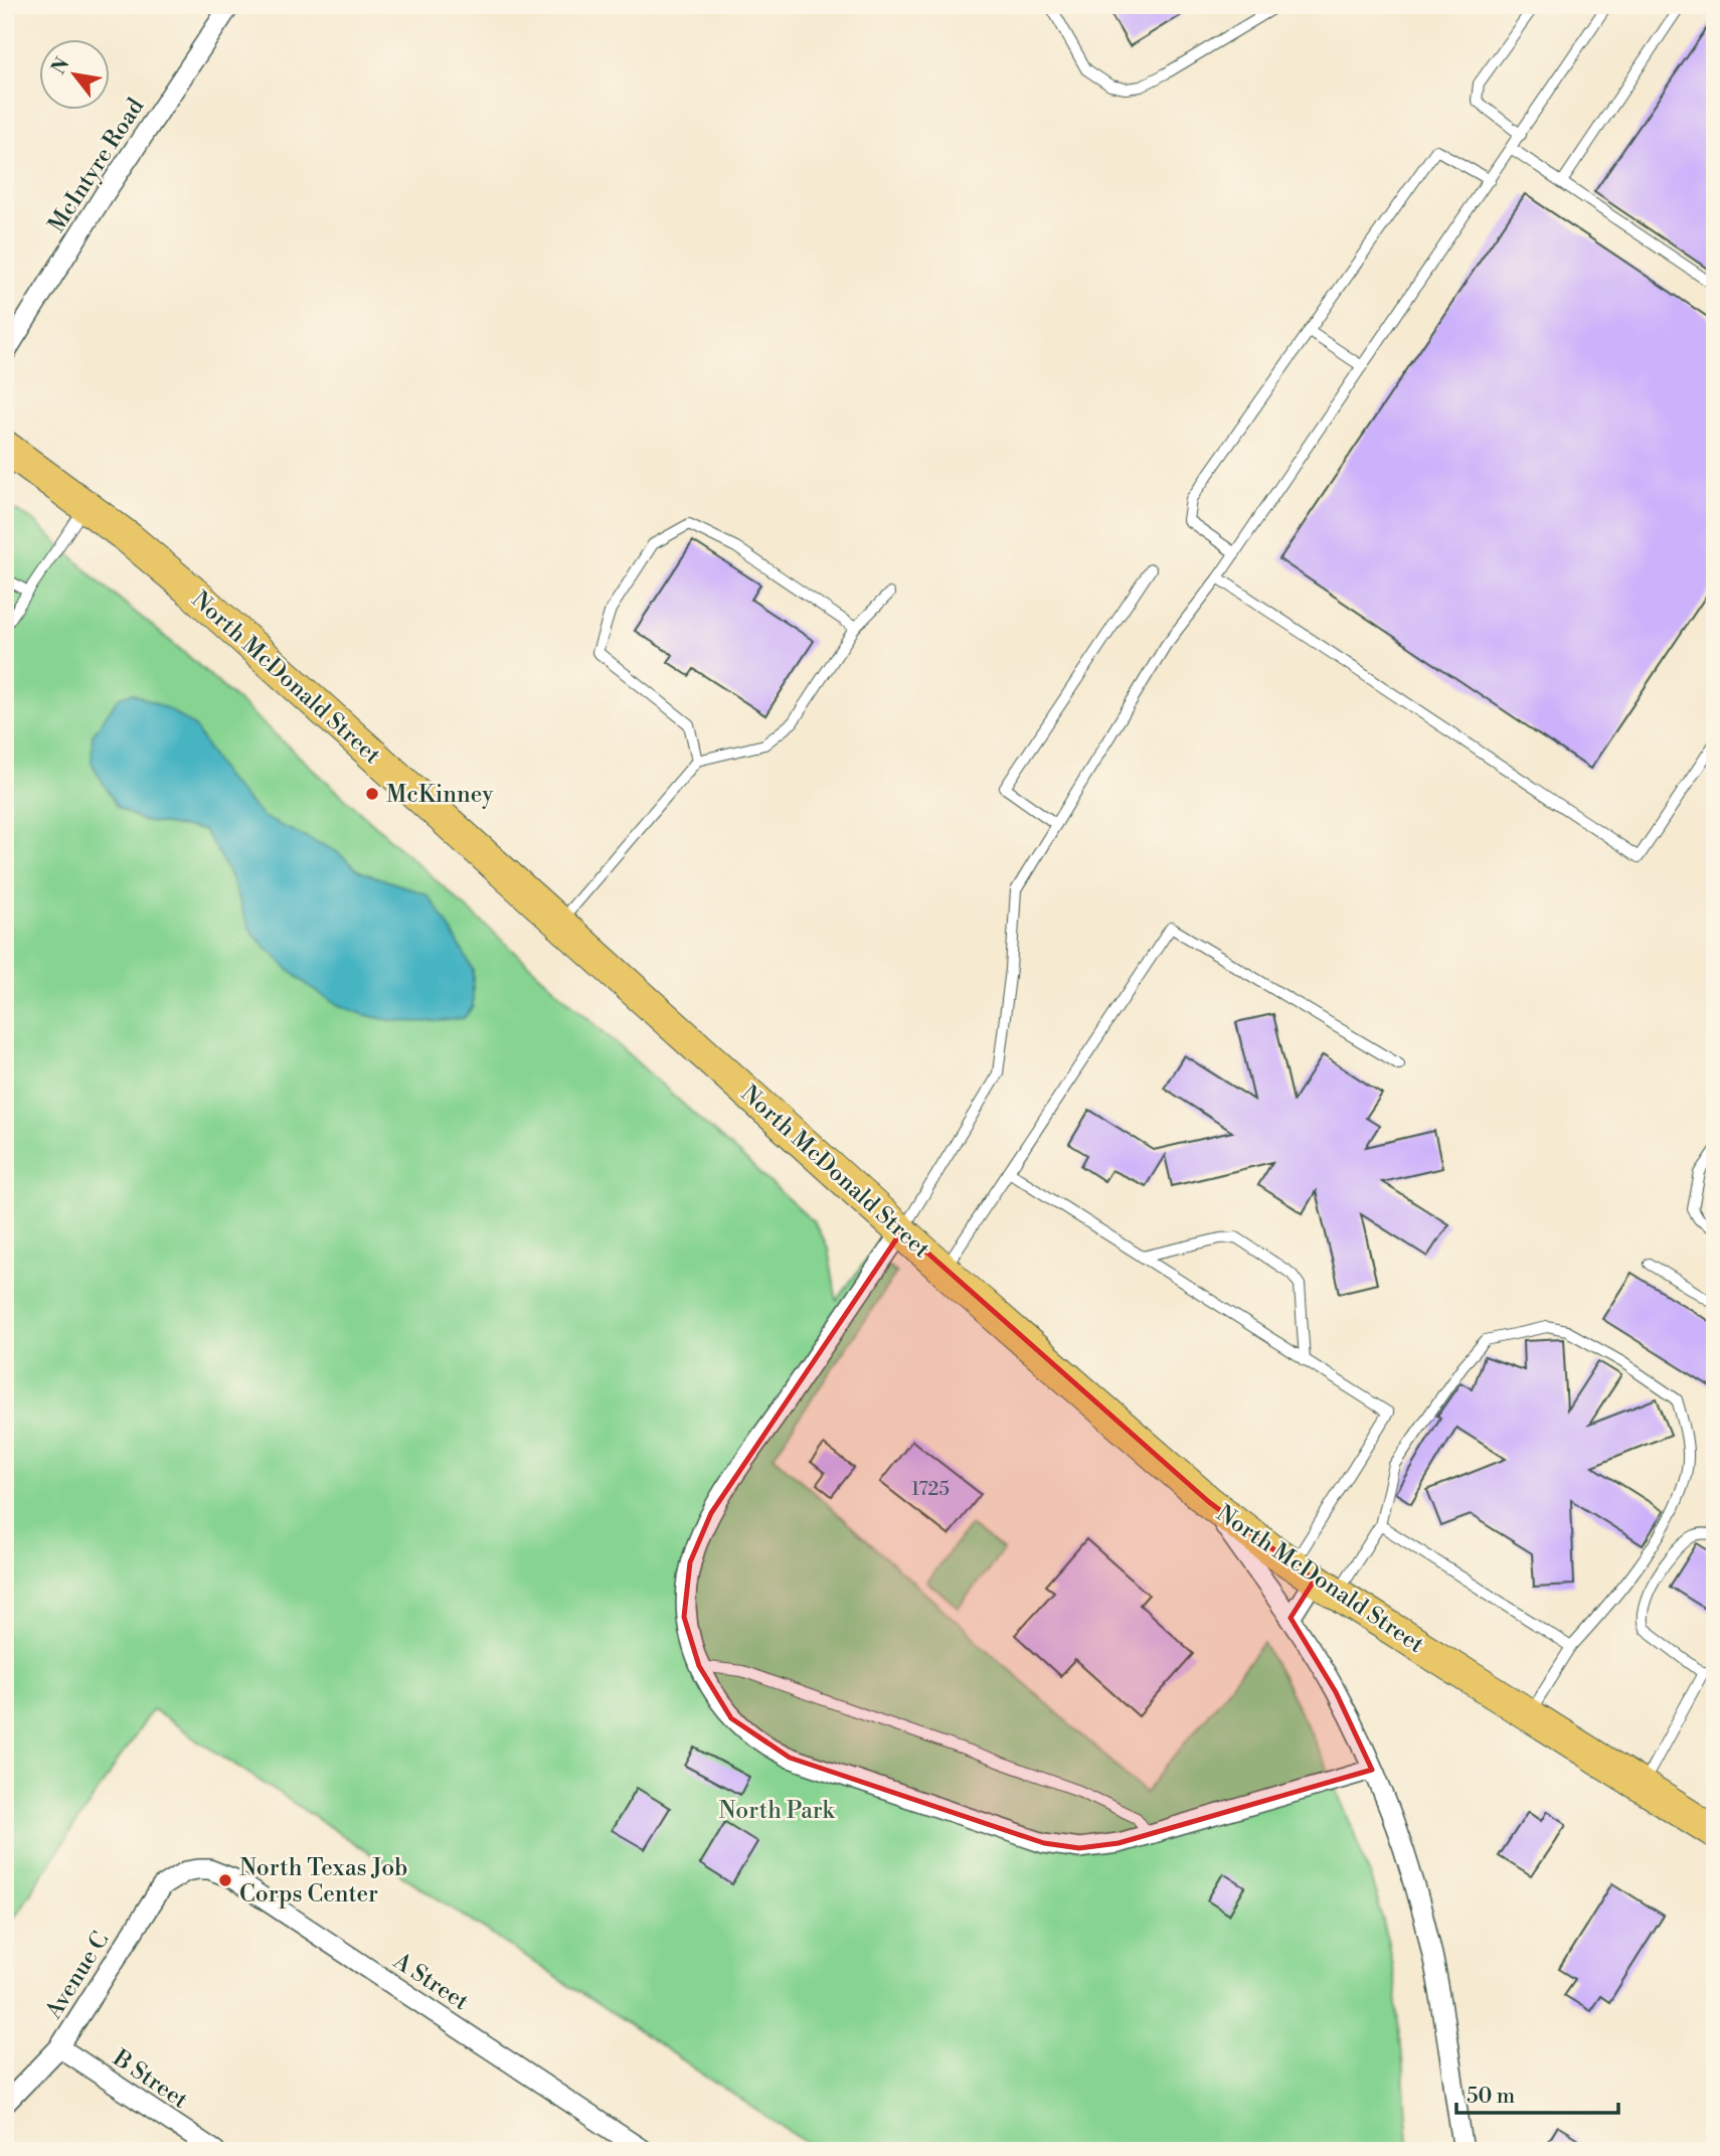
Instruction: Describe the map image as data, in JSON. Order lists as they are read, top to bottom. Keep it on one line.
{"streets":{"main road":["North McDonald Street"],"street":["McIntyre Road","Avenue C","A Street","B Street"]},"crossings":[["Avenue C","A Street"],["Avenue C","B Street"]],"parks":["North Park"],"places":["McKinney","North Texas Job Corps Center"],"house_numbers":["1725"],"scale_bar":"50 m","north":"top left"}
